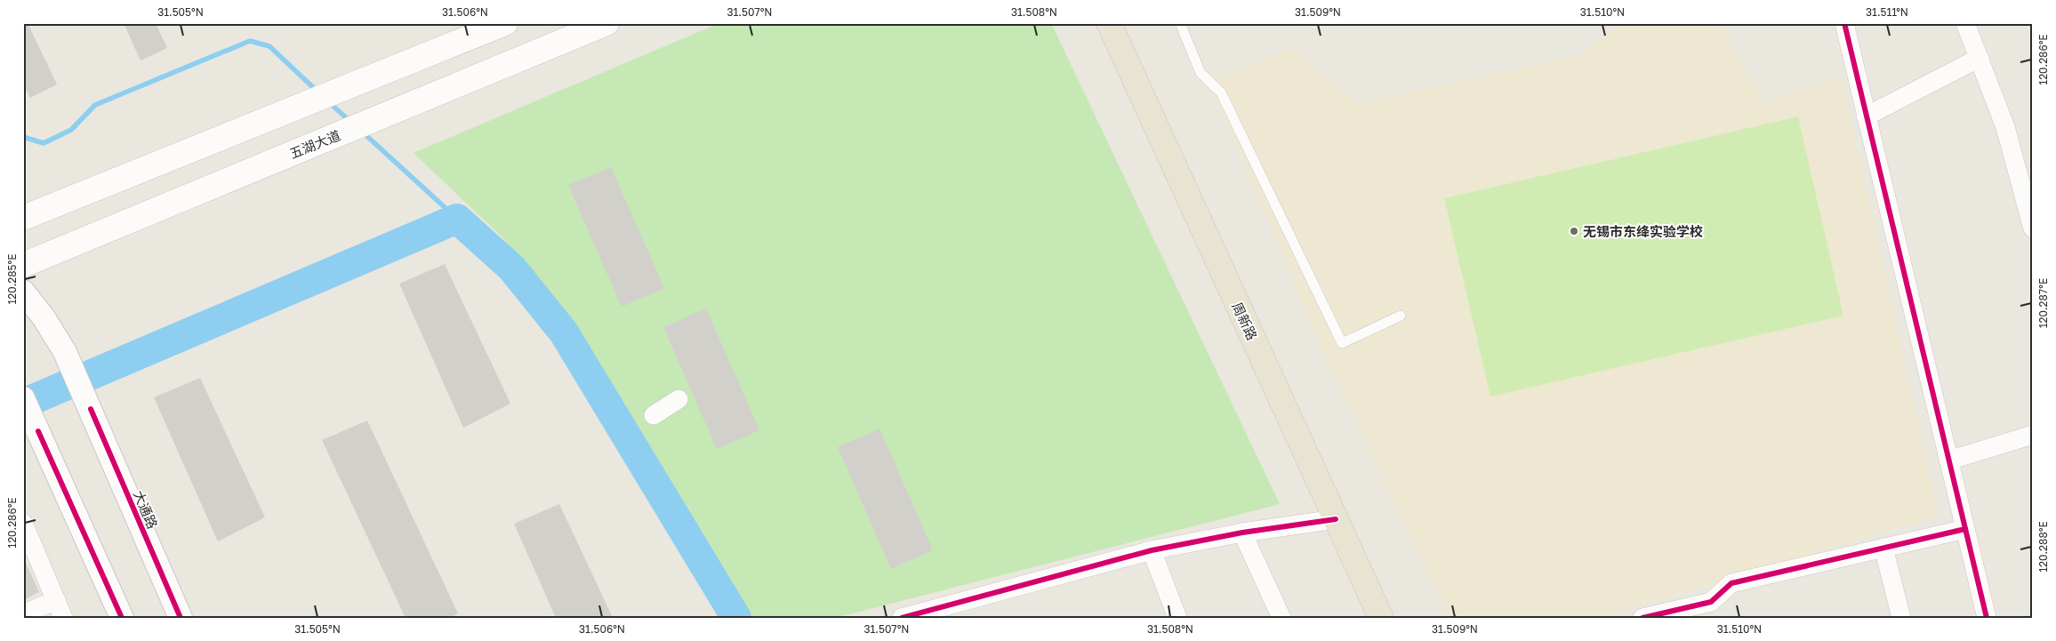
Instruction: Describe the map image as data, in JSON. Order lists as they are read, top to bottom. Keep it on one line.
{"streets":{"main road":["五湖大道","周新路"],"street":["大通路"]},"places":["无锡市东绛实验学校"],"coordinates":["31.505°N","31.506°N","31.507°N","31.508°N","31.509°N","31.510°N","31.511°N","120.286°E","120.285°E","120.287°E","120.288°E"]}
